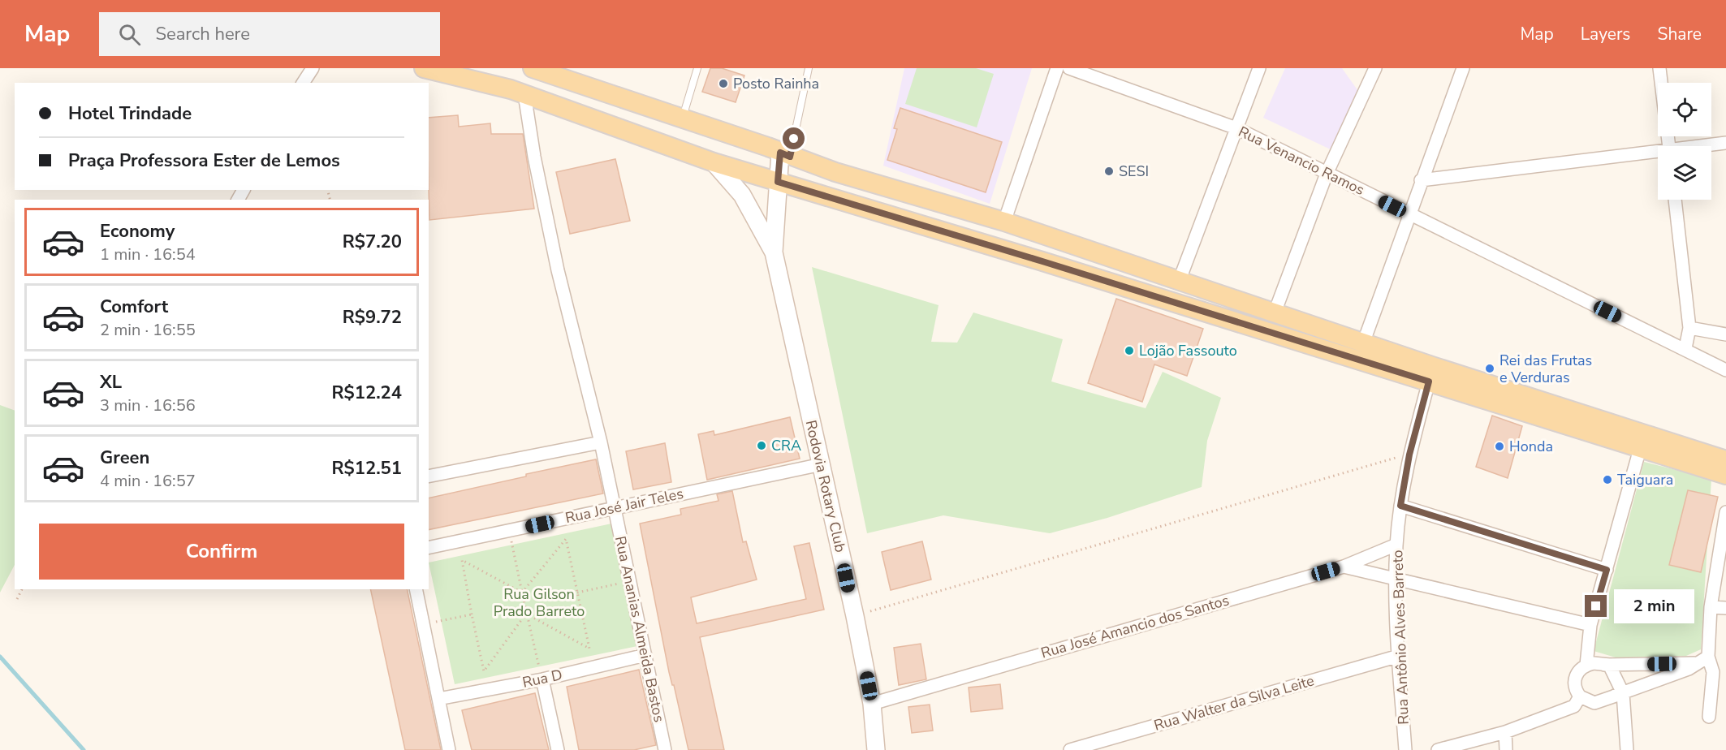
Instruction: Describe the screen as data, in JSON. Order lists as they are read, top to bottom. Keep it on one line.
{"streets":{"main road":["Rodovia Rotary Club"],"street":["Rua Venancio Ramos","Rua José Jair Teles","Rua José Amancio dos Santos","Rua Ananias Almeida Bastos","Rua Antônio Alves Barreto","Rua D","Rua Walter da Silva Leite"]},"crossings":[["Rodovia Rotary Club","Rua José Jair Teles"],["Rodovia Rotary Club","Rua José Amancio dos Santos"],["Rua José Jair Teles","Rua Ananias Almeida Bastos"],["Rua José Amancio dos Santos","Rua Antônio Alves Barreto"],["Rua Ananias Almeida Bastos","Rua D"],["Rua Antônio Alves Barreto","Rua Walter da Silva Leite"]],"parks":["Rua Gilson Prado Barreto"],"places":["Posto Rainha","SESI","Lojão Fassouto","Rei das Frutas e Verduras","CRA","Honda","Taiguara"],"page":{"header":"Map","search":"Search here","nav":["Map","Layers","Share"],"banner":["Hotel Trindade","Praça Professora Ester de Lemos"],"list":[{"name":"Economy","note":"1 min · 16:54","value":"R$7.20"},{"name":"Comfort","note":"2 min · 16:55","value":"R$9.72"},{"name":"XL","note":"3 min · 16:56","value":"R$12.24"},{"name":"Green","note":"4 min · 16:57","value":"R$12.51"}],"buttons":"Confirm","bubble":"2 min"}}
